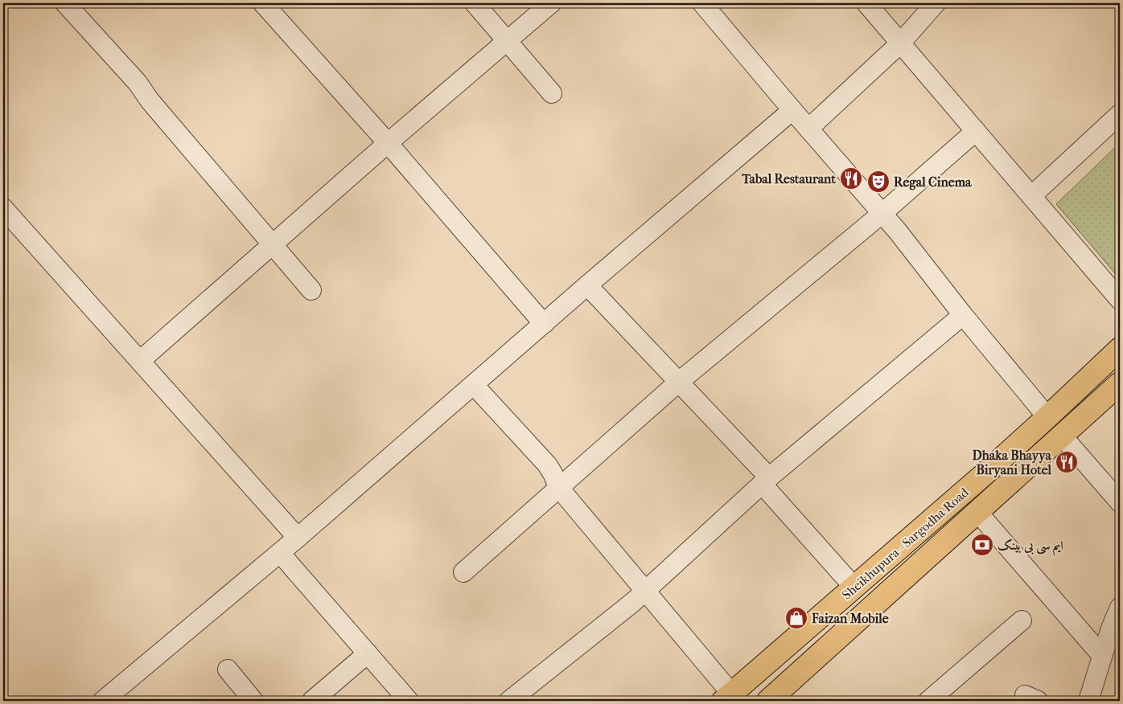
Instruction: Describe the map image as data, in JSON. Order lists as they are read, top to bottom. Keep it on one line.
{"streets":{"highway":["Sheikhupura - Sargodha Road"]},"places":{"restaurant":["Tabal Restaurant","Dhaka Bhayya Biryani Hotel"],"theatre":["Regal Cinema"],"bank":["ایم سی بی بینک"],"shop":["Faizan Mobile"]}}
